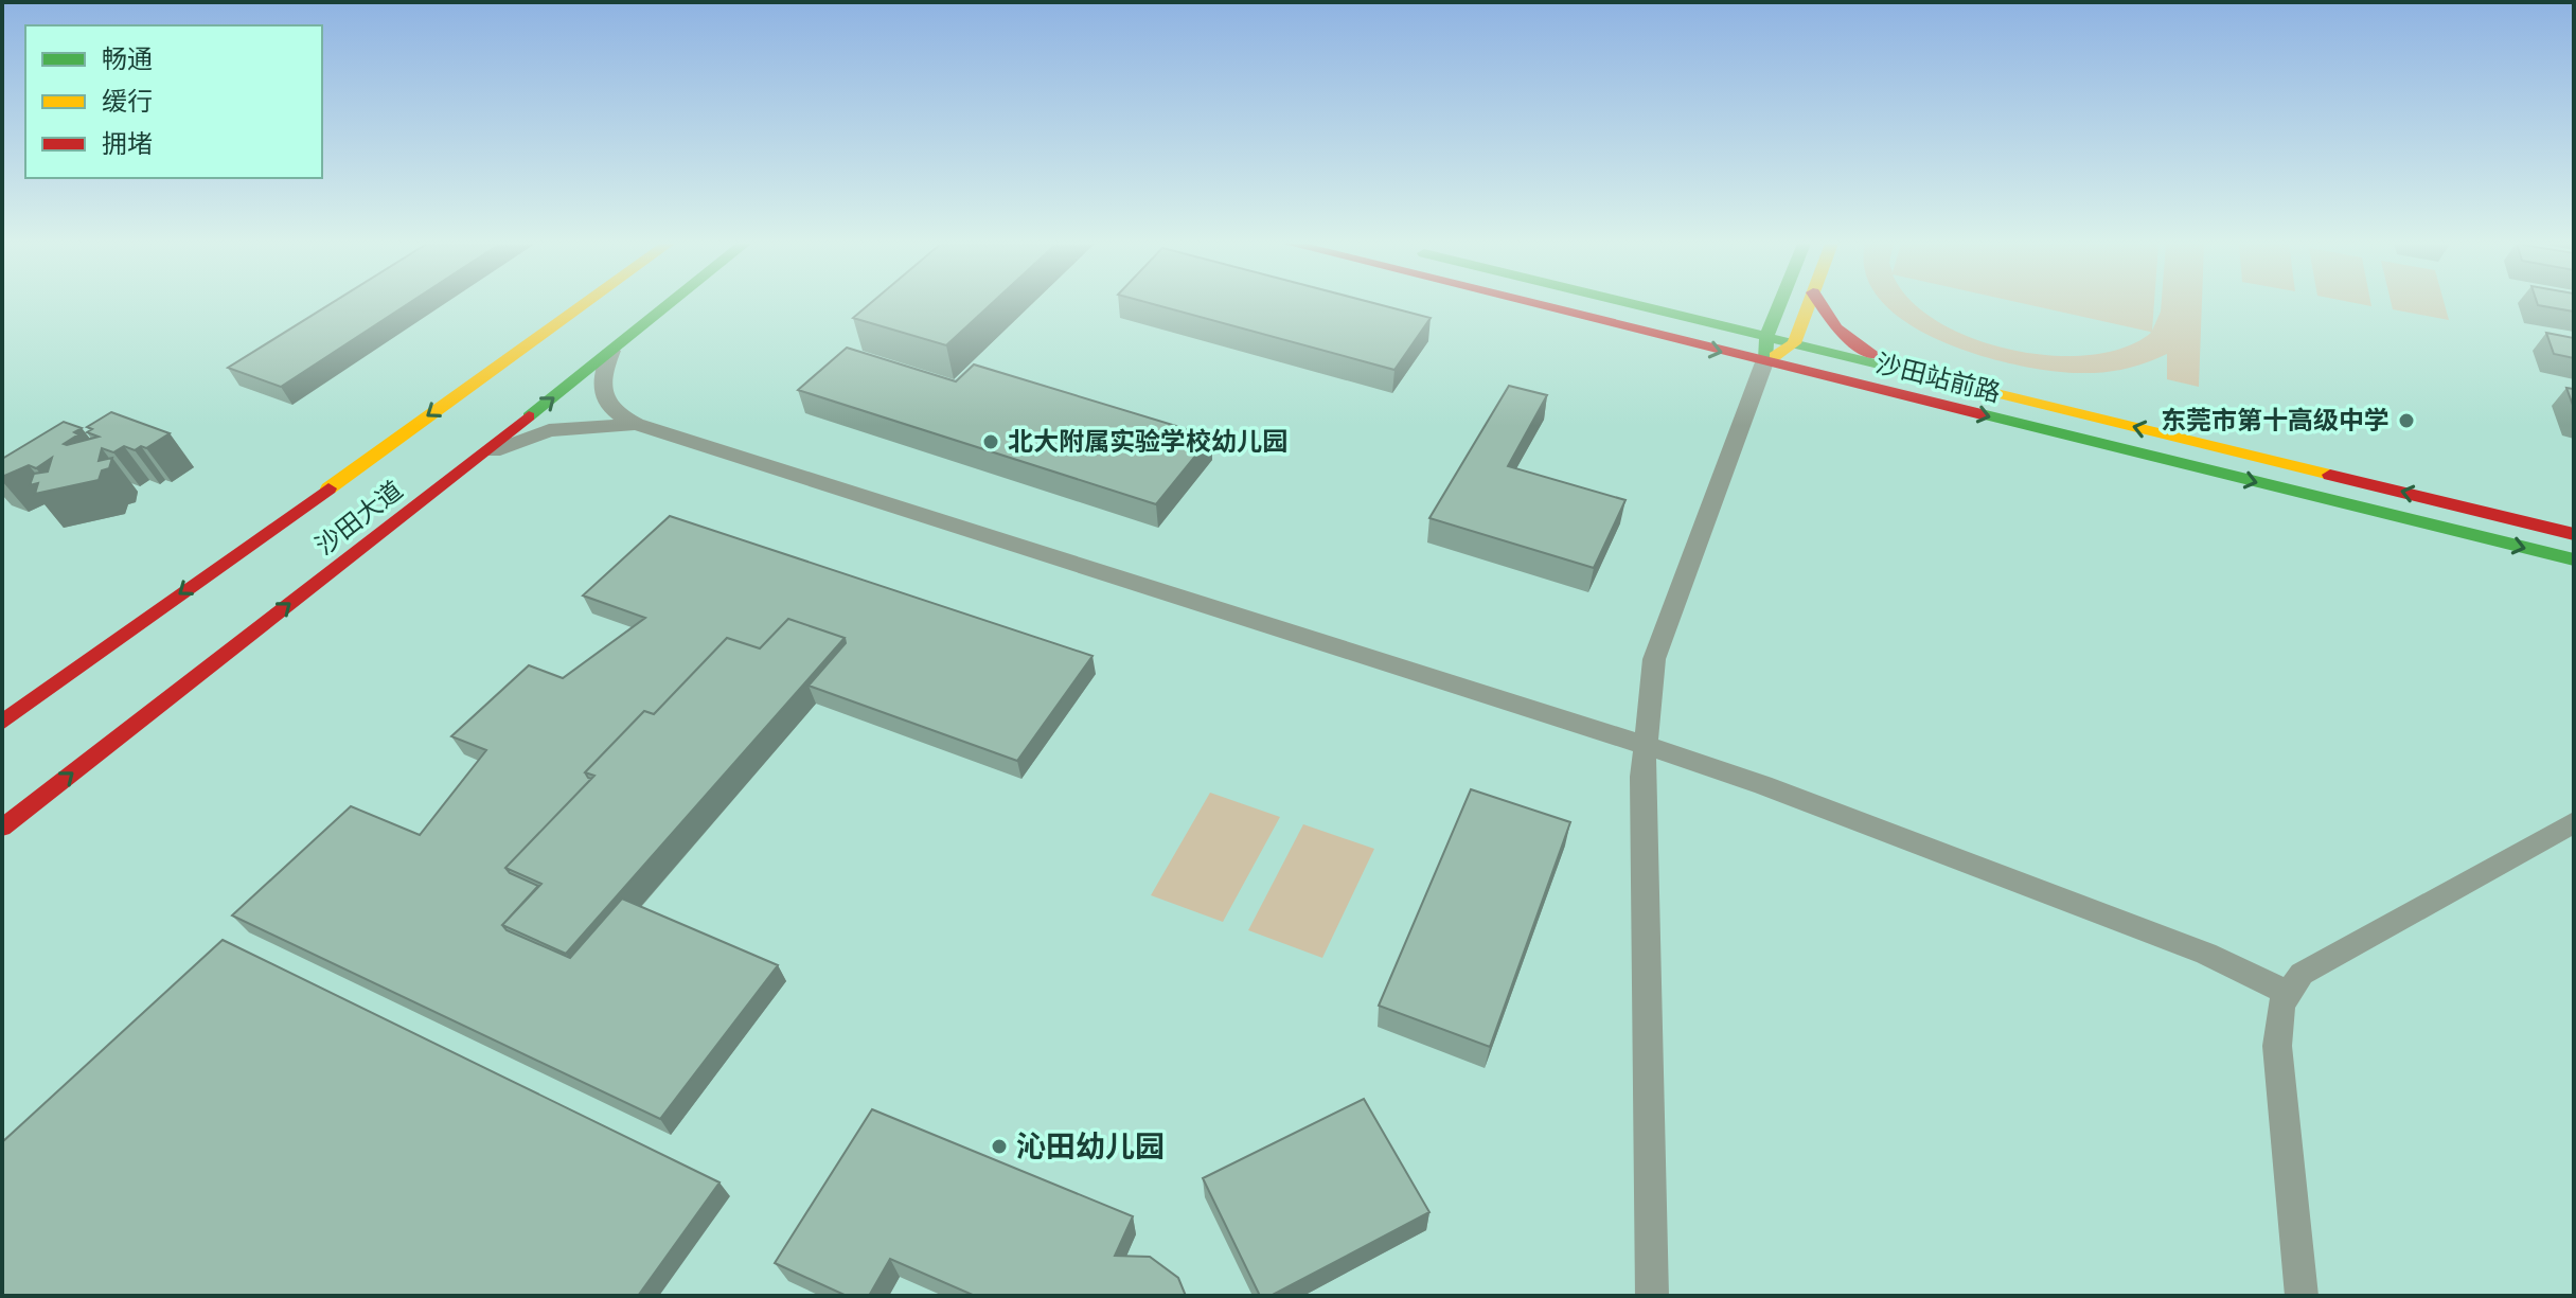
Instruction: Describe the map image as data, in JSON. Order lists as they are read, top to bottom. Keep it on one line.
{"streets":{"street":["沙田站前路","沙田大道"]},"places":["东莞市第十高级中学","北大附属实验学校幼儿园","沁田幼儿园"],"legend":["畅通","缓行","拥堵"]}
